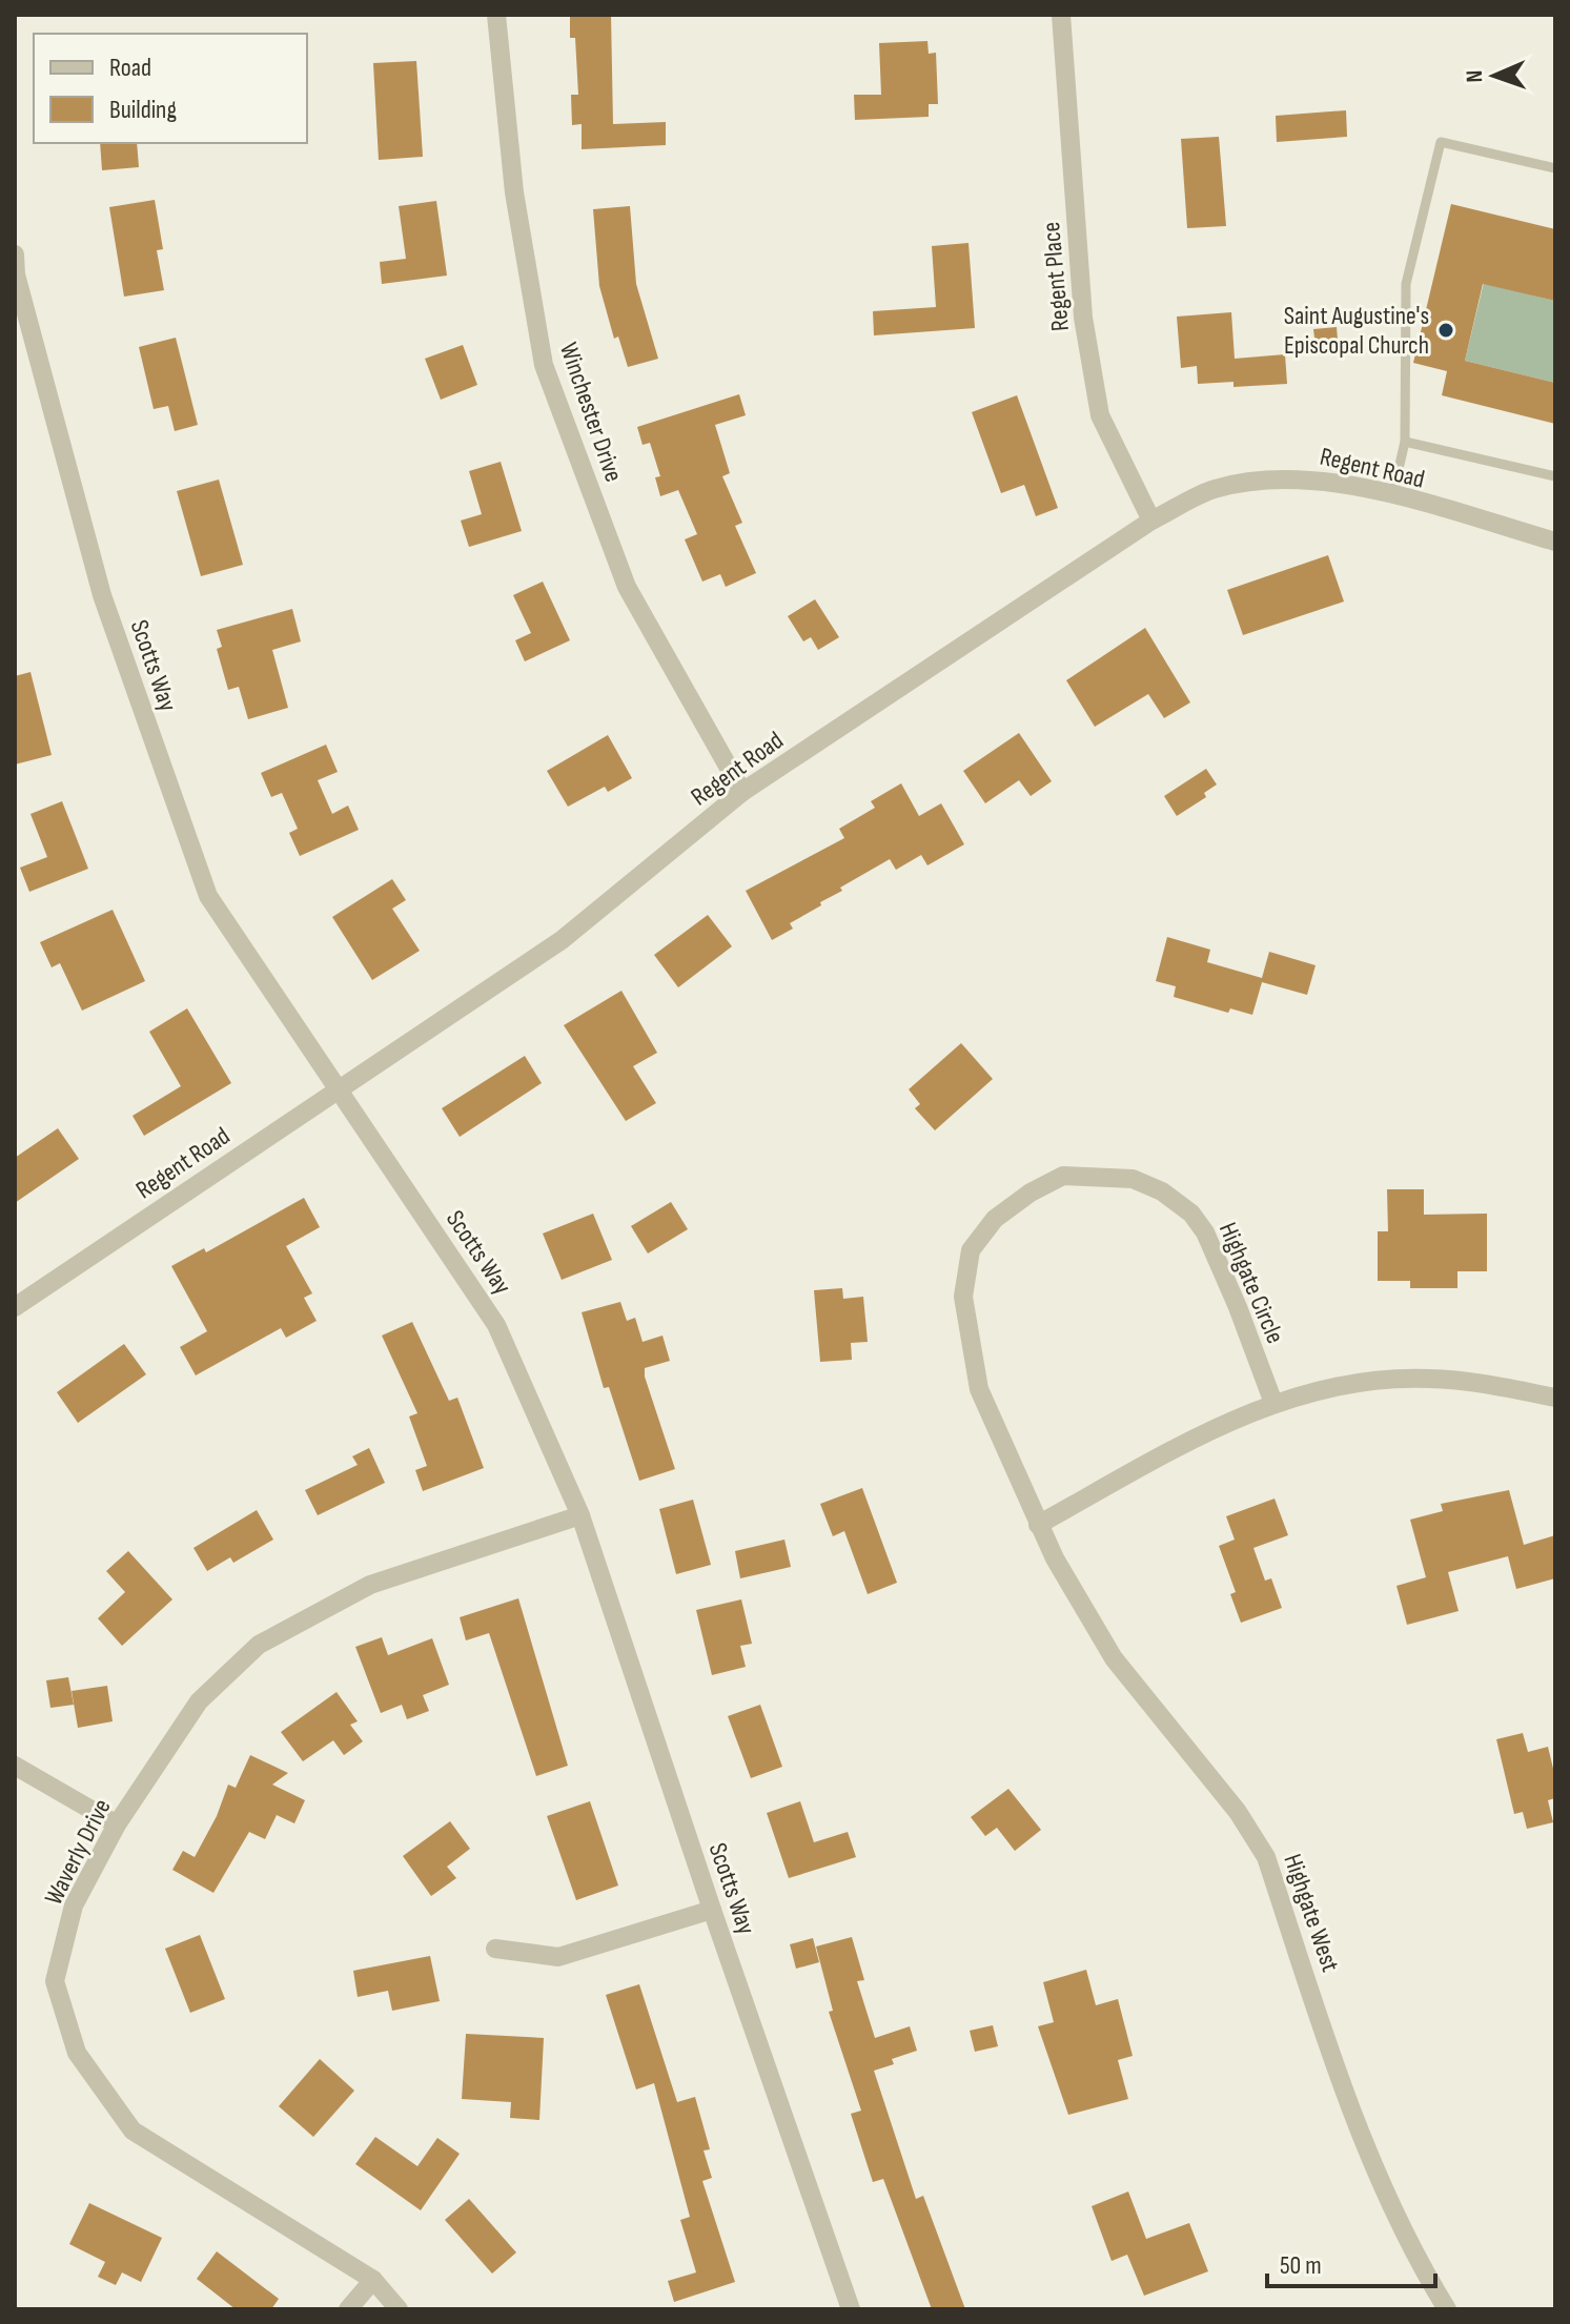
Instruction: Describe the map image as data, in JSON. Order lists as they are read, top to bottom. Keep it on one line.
{"streets":{"street":["Regent Place","Winchester Drive","Regent Road","Scotts Way","Highgate Circle","Waverly Drive","Highgate West"]},"crossings":[["Regent Place","Regent Road"],["Winchester Drive","Regent Road"],["Regent Road","Scotts Way"],["Scotts Way","Waverly Drive"],["Highgate Circle","Highgate West"]],"places":["Saint Augustine's Episcopal Church"],"legend":["Road","Building"],"scale_bar":"50 m","north":"left"}
